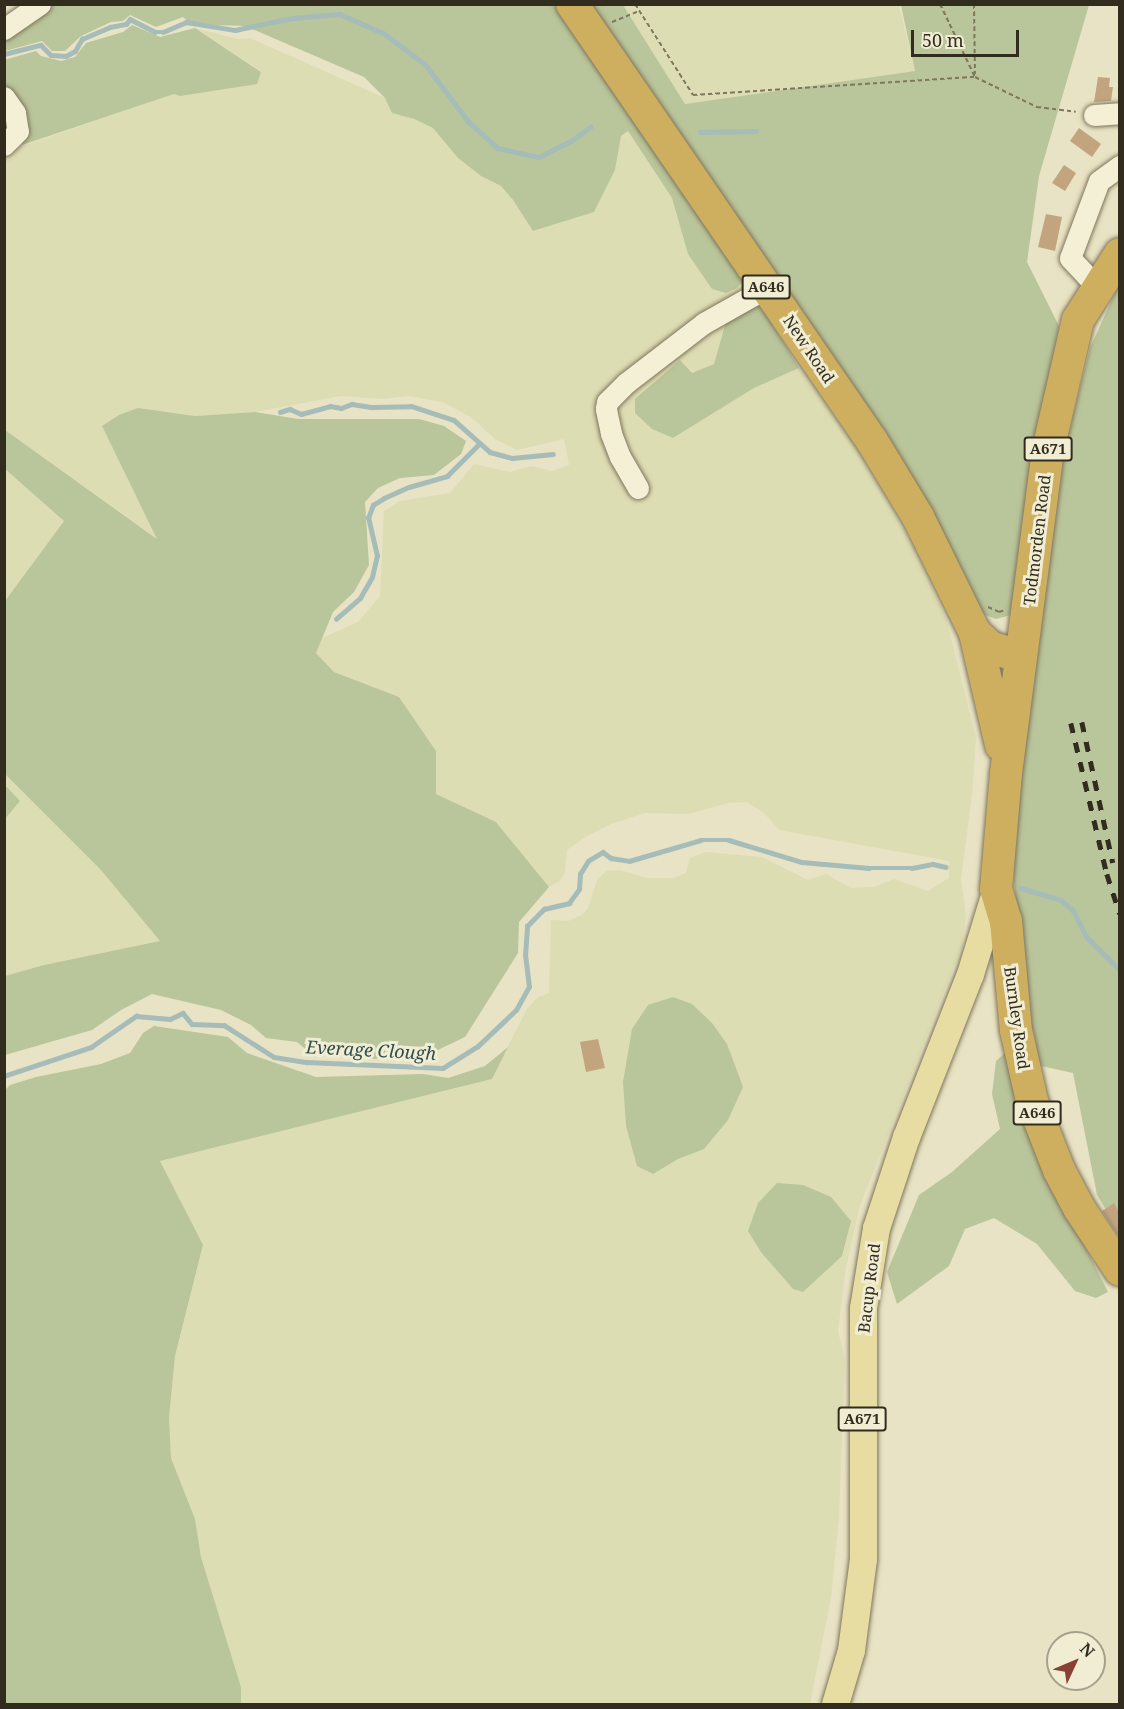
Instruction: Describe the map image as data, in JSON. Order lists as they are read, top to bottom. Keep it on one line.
{"streets":{"highway":["A646","New Road","A671","Todmorden Road","Burnley Road"],"main road":["Bacup Road"]},"crossings":[["New Road","Todmorden Road"],["Todmorden Road","Burnley Road"],["Todmorden Road","Bacup Road"],["Burnley Road","Bacup Road"]],"water":["Everage Clough"],"scale_bar":"50 m","north":"top right"}
